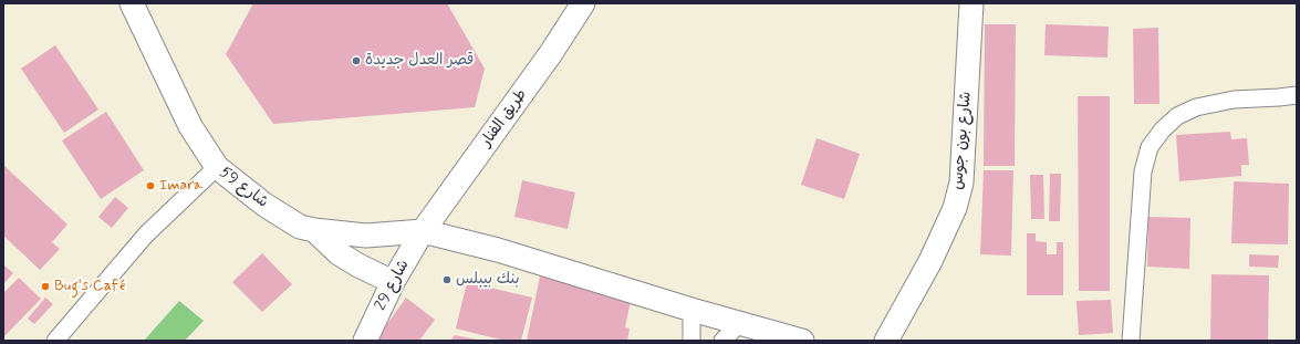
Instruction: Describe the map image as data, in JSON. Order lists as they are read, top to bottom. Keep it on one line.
{"streets":{"street":["طريق الفنار","شارع بون جوس","شارع 59","شارع 29"]},"crossings":[["طريق الفنار","شارع 59"],["طريق الفنار","شارع 29"],["شارع 59","شارع 29"]],"places":["قصر العدل جديدة","Imara","بنك بيبلس","Bug's Café"]}
